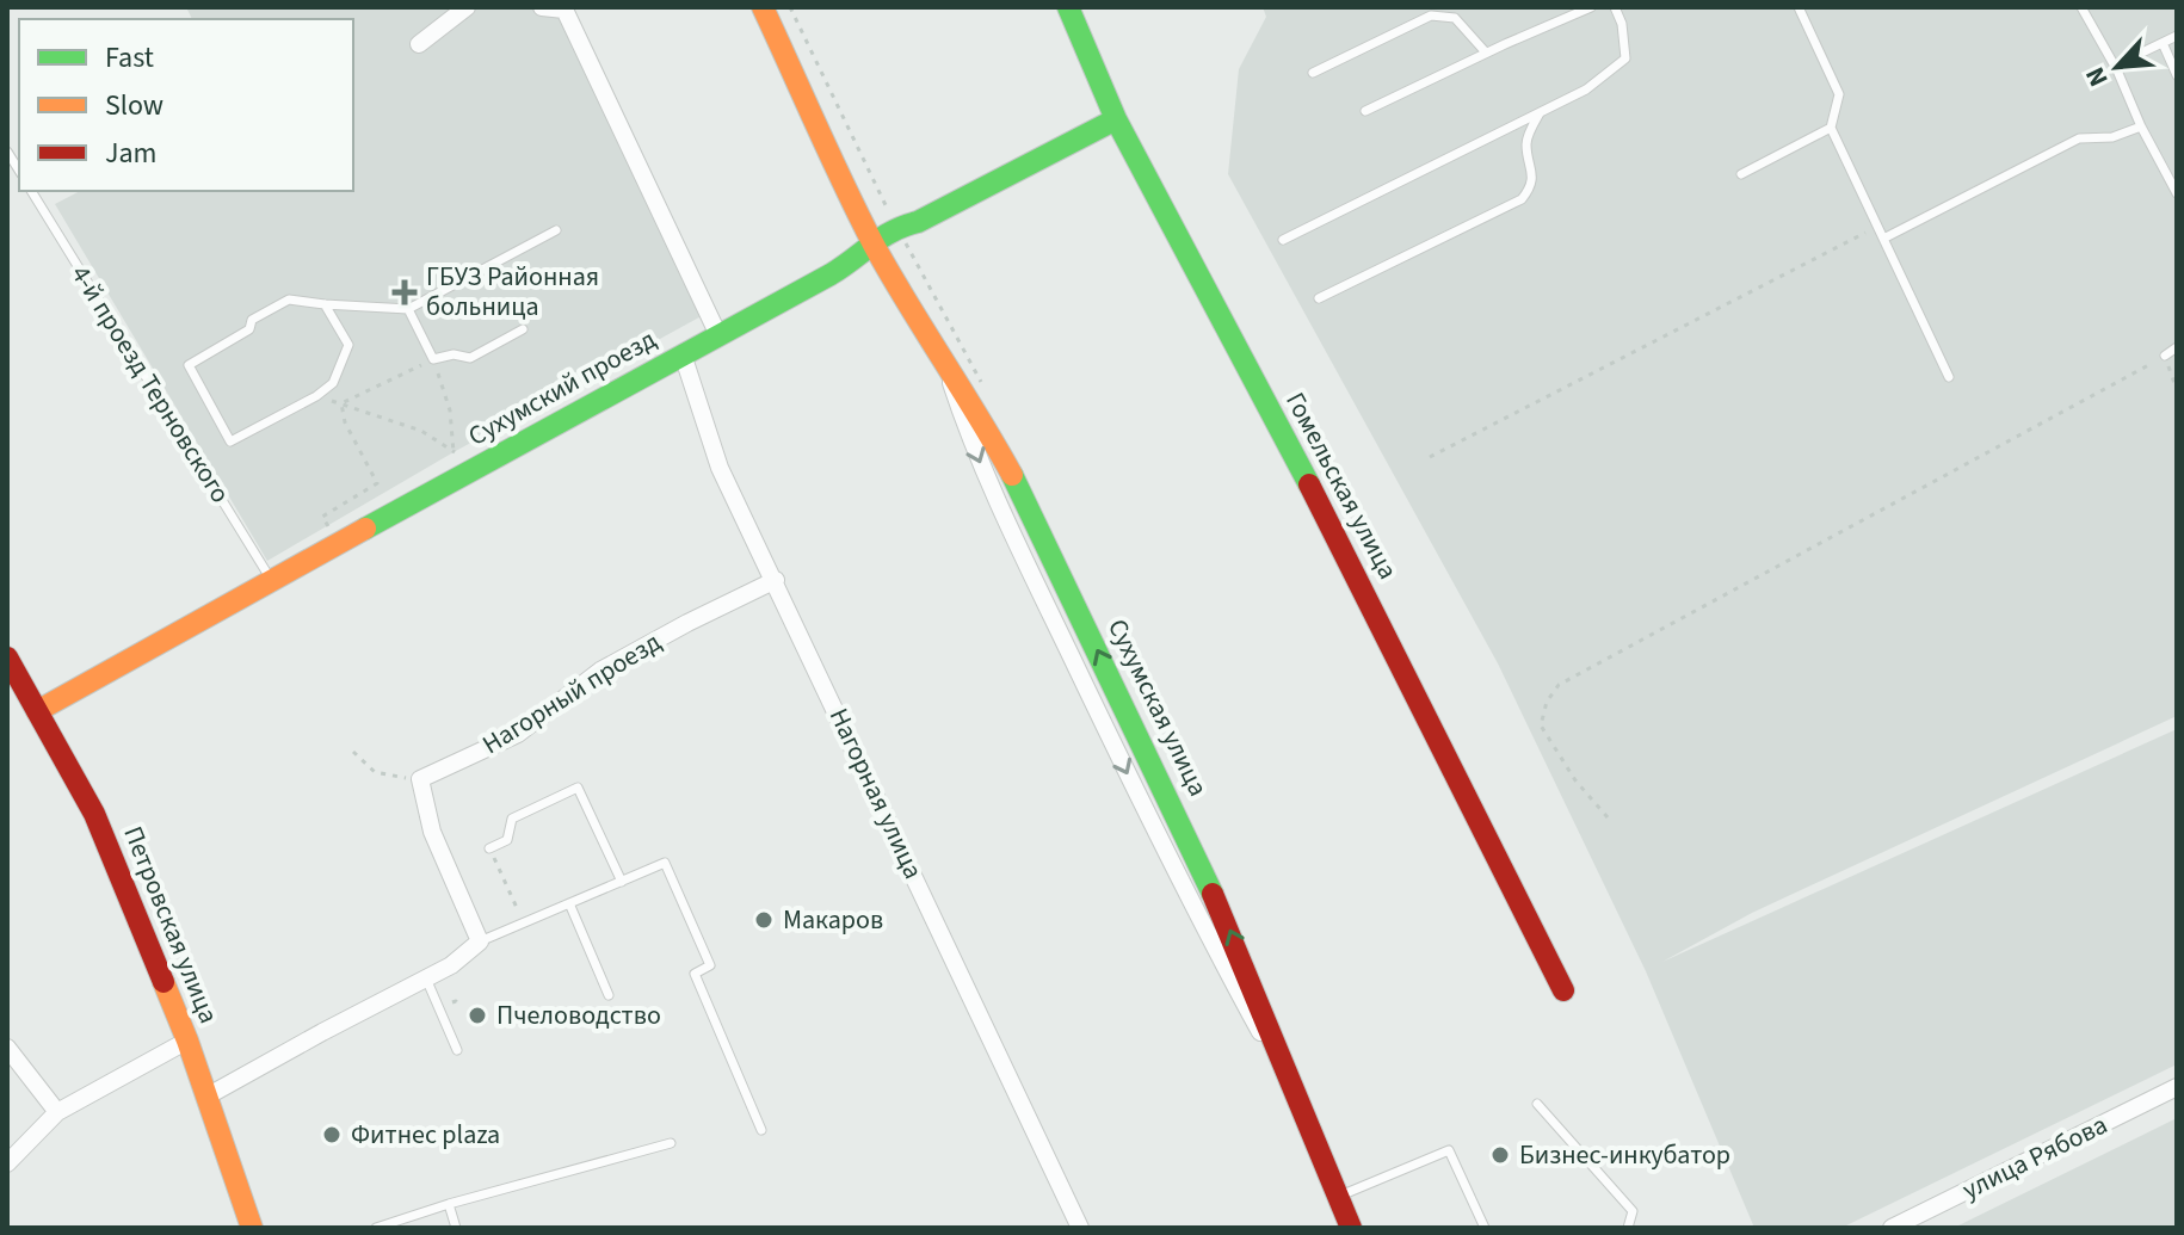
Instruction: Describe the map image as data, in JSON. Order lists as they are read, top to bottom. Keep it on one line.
{"streets":{"street":["Сухумский проезд","Гомельская улица","Нагорный проезд","Сухумская улица","Нагорная улица","Петровская улица","улица Рябова"],"lane":["4-й проезд Терновского"]},"crossings":[["4-й проезд Терновского","Сухумский проезд"],["Сухумский проезд","Гомельская улица"],["Сухумский проезд","Сухумская улица"],["Сухумский проезд","Нагорная улица"],["Сухумский проезд","Петровская улица"],["Нагорный проезд","Нагорная улица"]],"places":{"health":["ГБУЗ Районная больница"],"other":["Макаров","Пчеловодство","Фитнес plaza","Бизнес-инкубатор"]},"legend":["Fast","Slow","Jam"],"north":"bottom left"}
